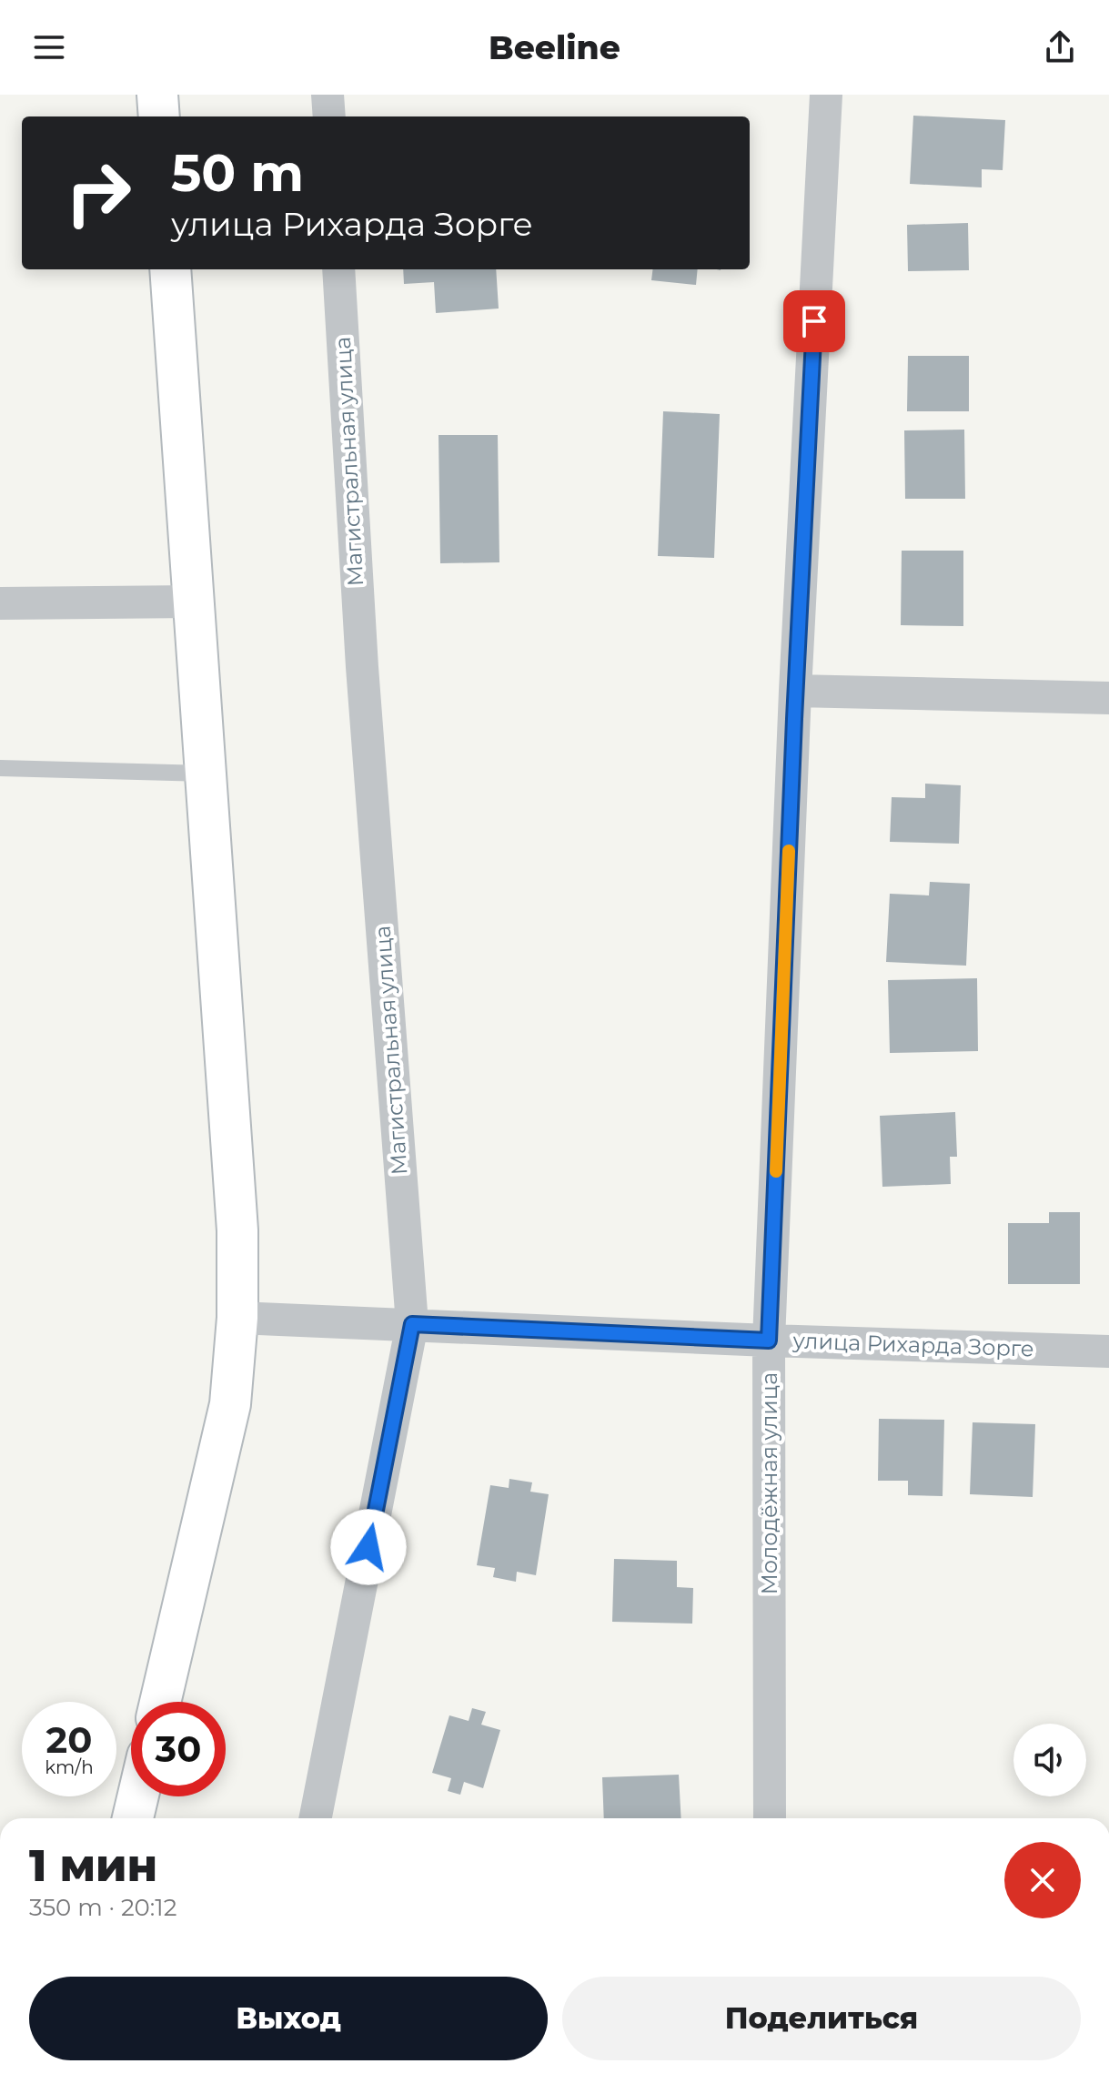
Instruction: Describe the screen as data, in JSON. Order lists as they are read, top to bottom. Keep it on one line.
{"streets":{"street":["Магистральная улица","улица Рихарда Зорге","Молодёжная улица"]},"crossings":[["Магистральная улица","улица Рихарда Зорге"],["улица Рихарда Зорге","Молодёжная улица"]],"page":{"header":"Beeline","turn":["50 m","улица Рихарда Зорге"],"speed":"20 km/h","limit":"30","heading":["1 мин","350 m · 20:12"],"buttons":["Выход","Поделиться"]}}
